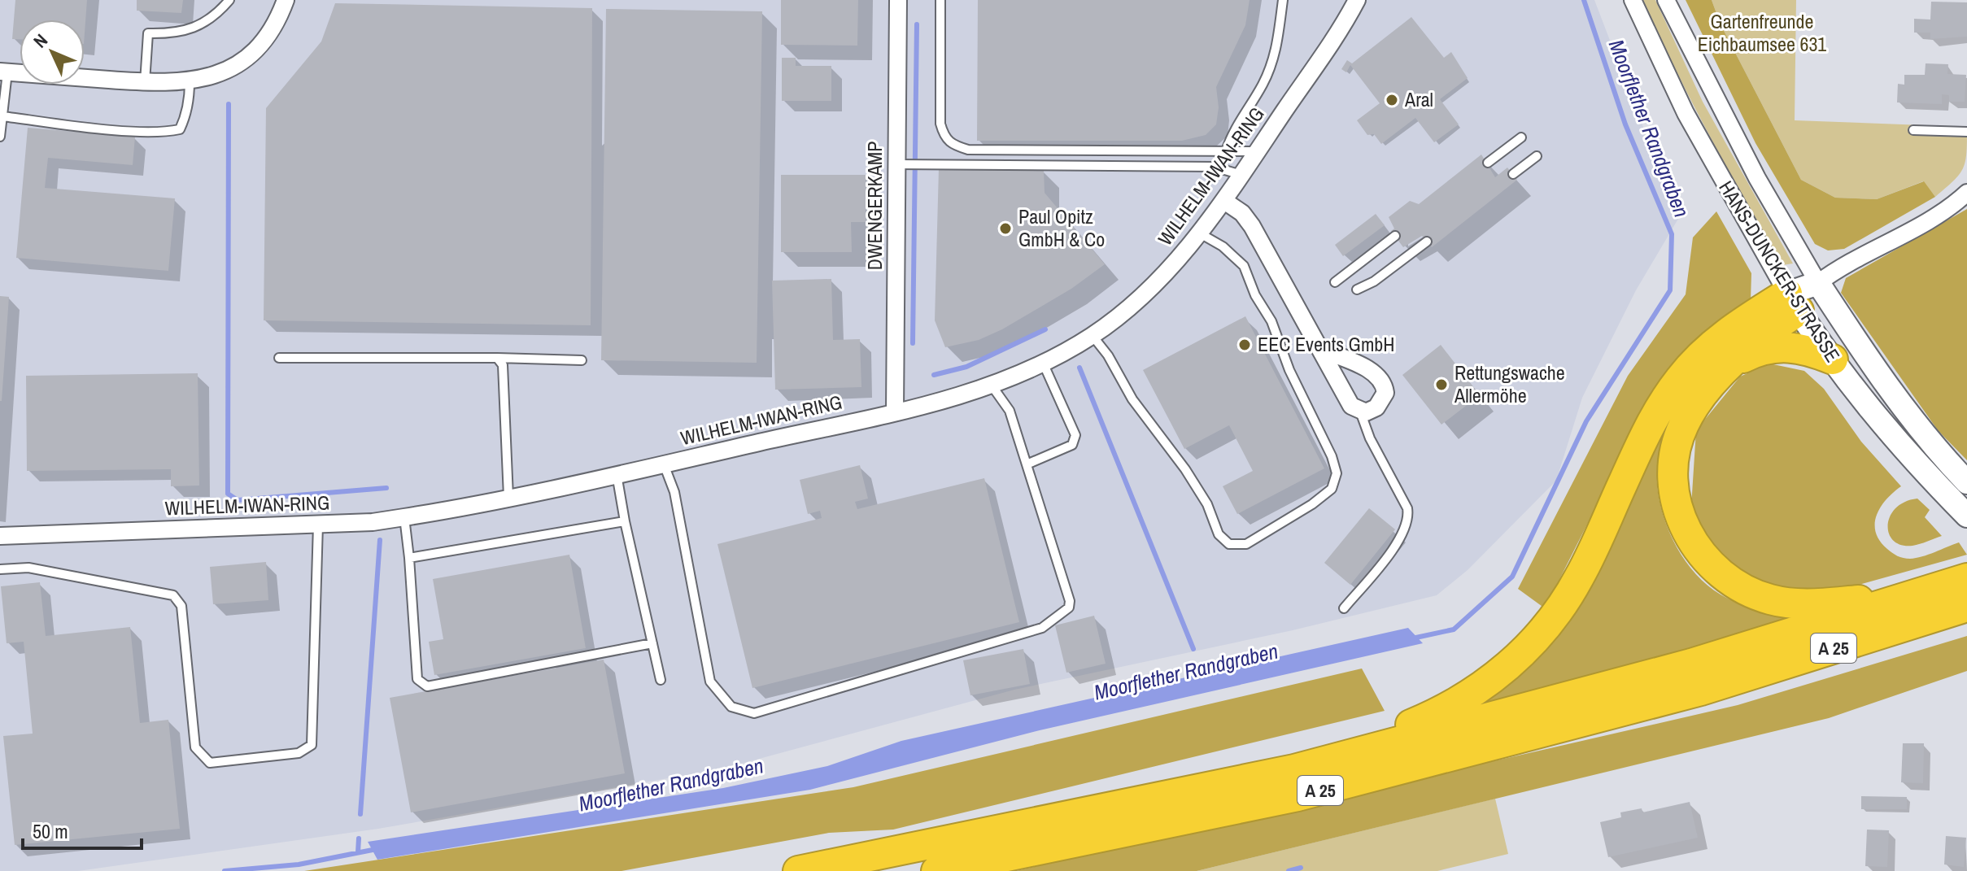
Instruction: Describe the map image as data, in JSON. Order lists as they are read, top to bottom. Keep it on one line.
{"streets":{"highway":["A 25"],"street":["WILHELM-IWAN-RING","DWENGERKAMP","HANS-DUNCKER-STRASSE"]},"crossings":[["WILHELM-IWAN-RING","DWENGERKAMP"]],"water":["Moorflether Randgraben"],"parks":["Gartenfreunde Eichbaumsee 631"],"places":["Aral","Paul Opitz GmbH & Co","EEC Events GmbH","Rettungswache Allermöhe"],"scale_bar":"50 m","north":"top left"}
